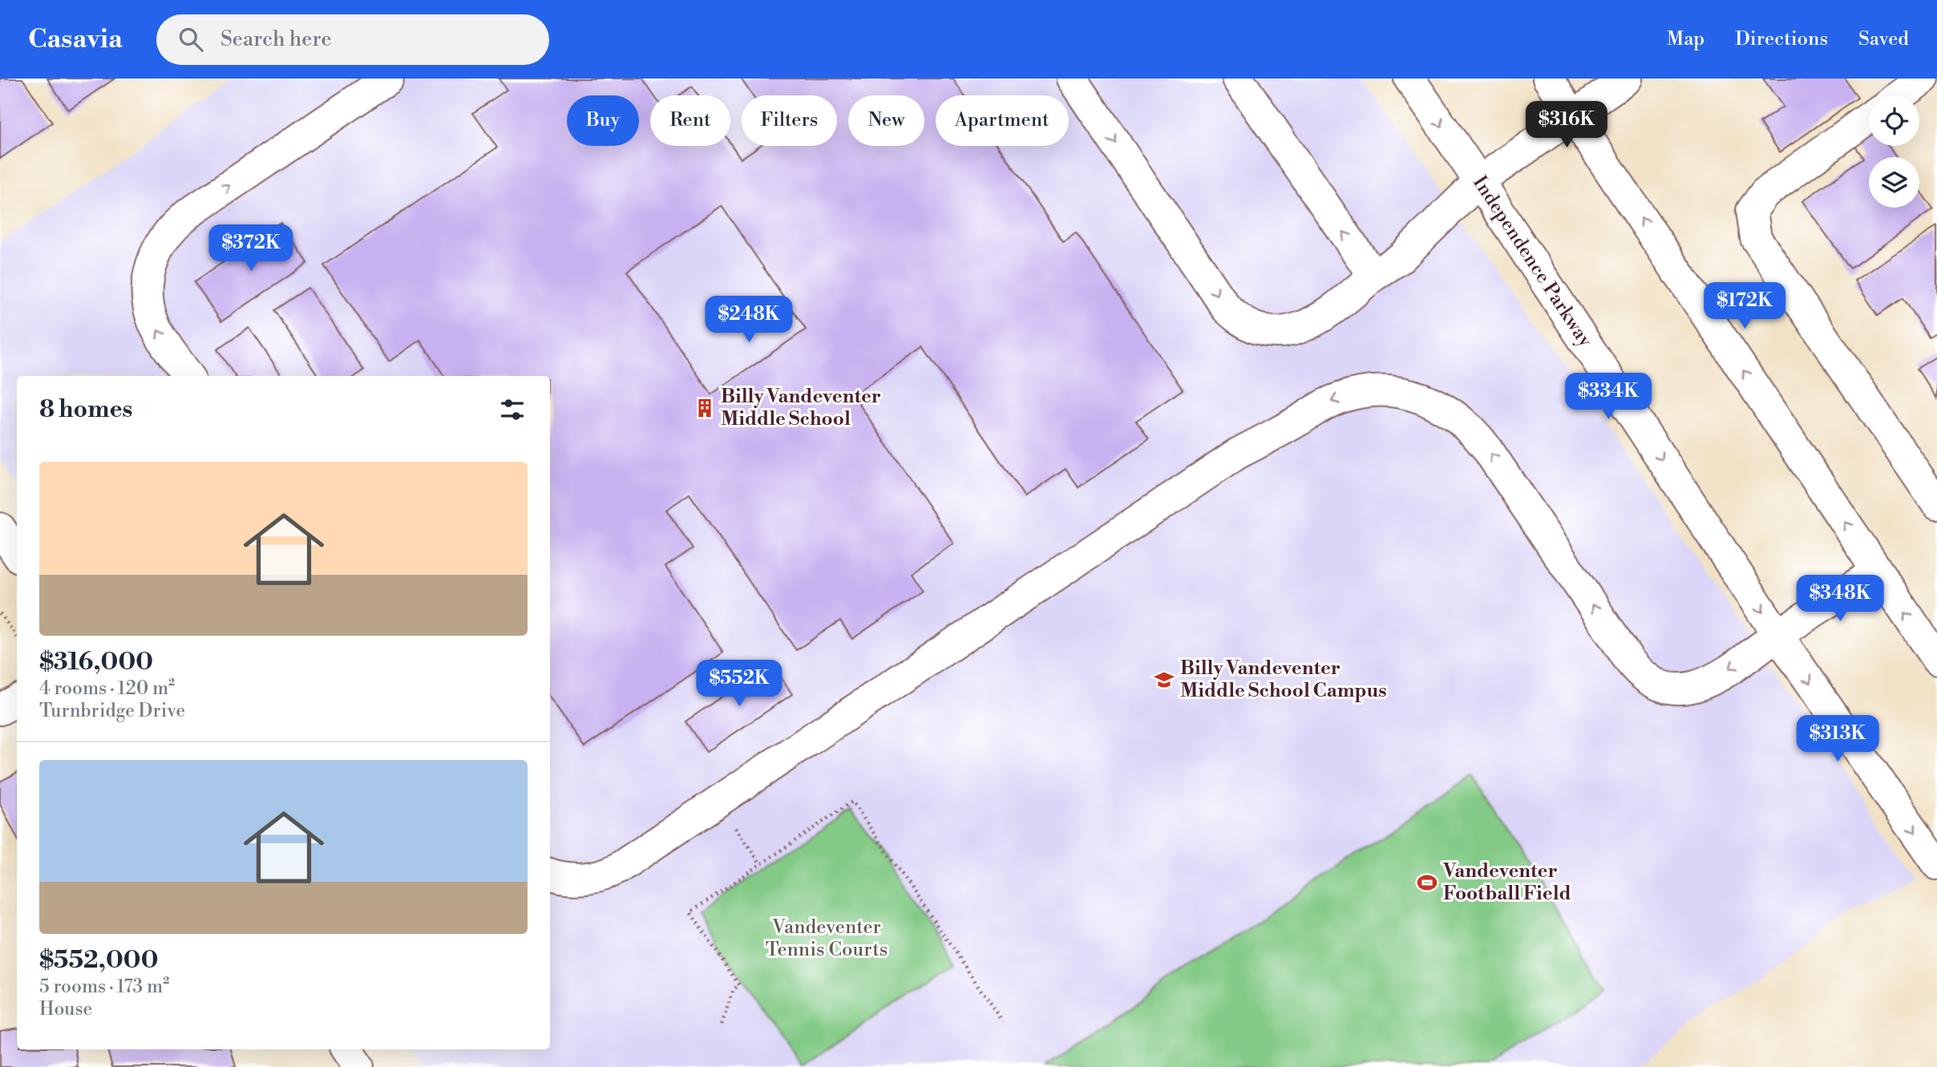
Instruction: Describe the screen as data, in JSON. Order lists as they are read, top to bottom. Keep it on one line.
{"streets":{"main road":["Independence Parkway"]},"parks":["Vandeventer Tennis Courts"],"places":{"building":["Billy Vandeventer Middle School"],"school or university":["Billy Vandeventer Middle School Campus"],"sports":["Vandeventer Football Field"]},"page":{"header":"Casavia","search":"Search here","nav":["Map","Directions","Saved"],"chip":["Buy","Rent","Filters","New","Apartment"],"price":["$316K","$372K","$172K","$248K","$334K","$348K","$552K","$313K"],"heading":"8 homes","list":[{"name":"$316,000","note":"4 rooms · 120 m² · Turnbridge Drive"},{"name":"$552,000","note":"5 rooms · 173 m² · House"}]}}
